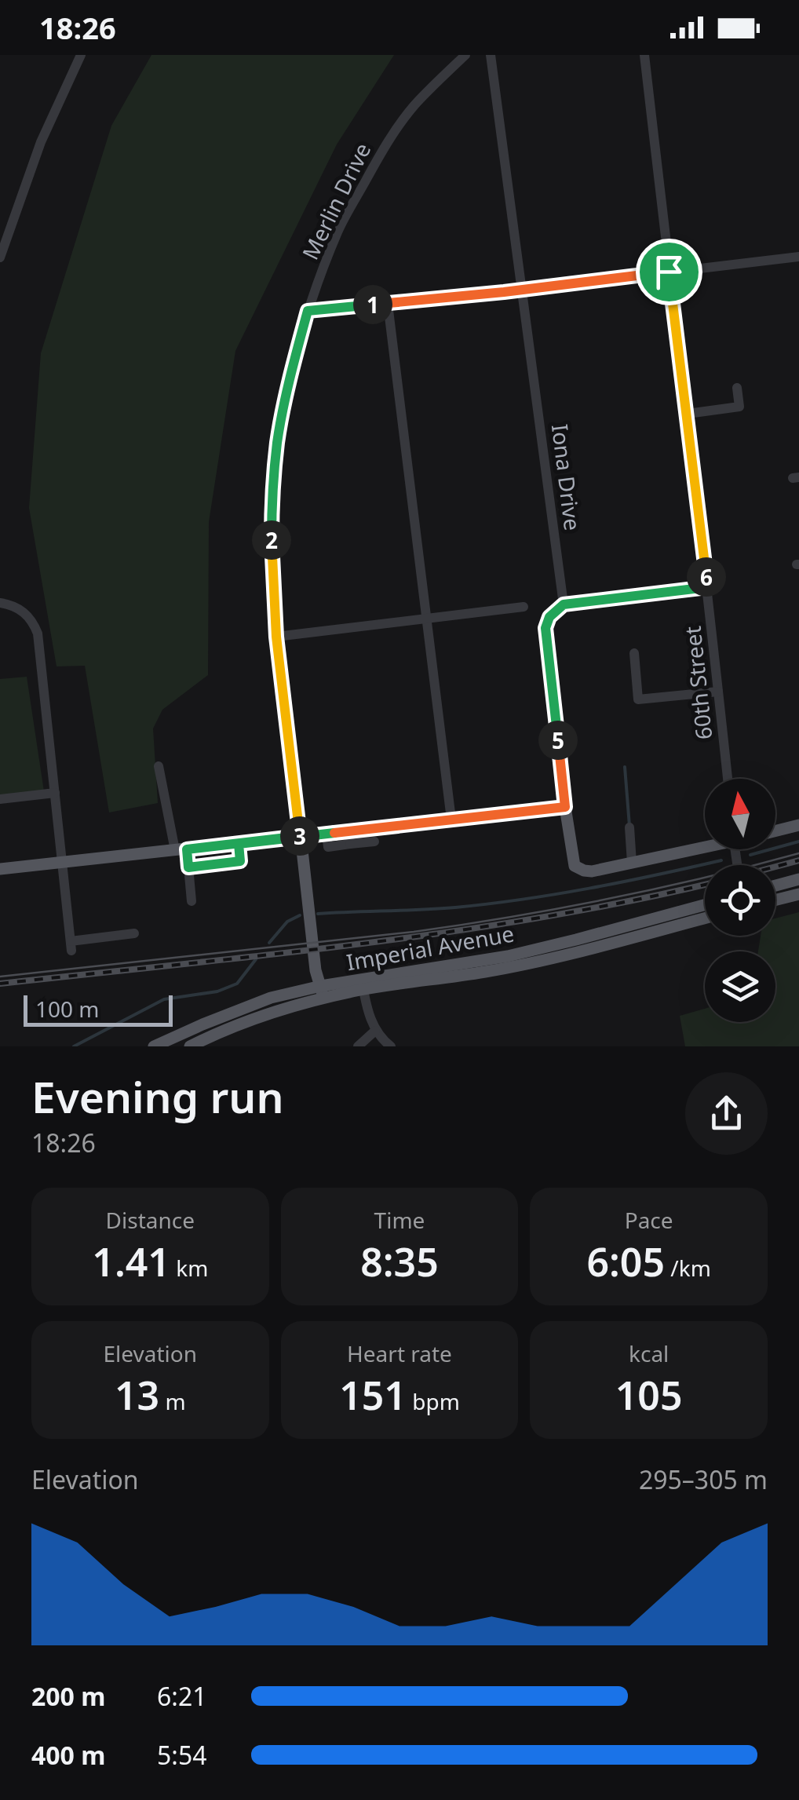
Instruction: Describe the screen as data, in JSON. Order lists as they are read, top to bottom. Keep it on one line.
{"streets":{"main road":["Merlin Drive","Imperial Avenue"],"street":["Iona Drive","60th Street"]},"crossings":[["Merlin Drive","Imperial Avenue"]],"scale_bar":"100 m","north":"top","page":{"status":"18:26","pins":["1","2","6","5","3"],"scale":"100 m","heading":["Evening run","18:26"],"stats":[["Distance","1.41 km"],["Time","8:35"],["Pace","6:05 /km"],["Elevation","13 m"],["Heart rate","151 bpm"],["kcal","105"]],"chart":["Elevation","295–305 m"],"list":[{"name":"200 m","note":"6:21"},{"name":"400 m","note":"5:54"}]}}
